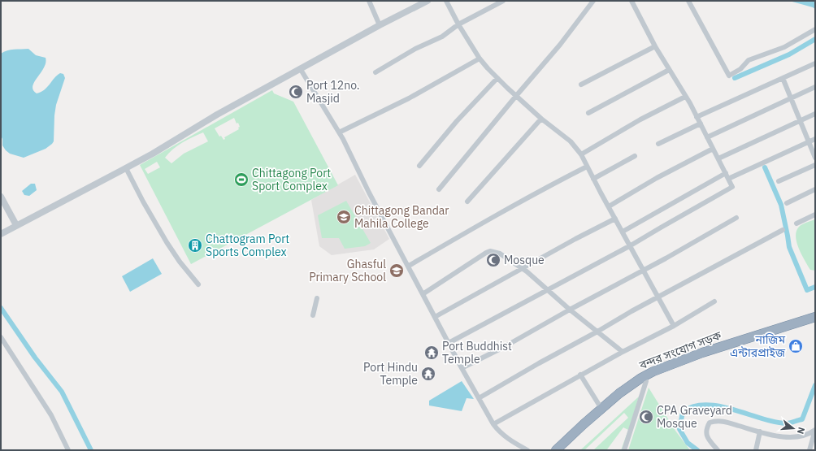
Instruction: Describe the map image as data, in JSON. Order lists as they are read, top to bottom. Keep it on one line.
{"streets":{"highway":["বন্দর সংযোগ সড়ক"]},"places":{"mosque":["Port 12no. Masjid","Mosque","CPA Graveyard Mosque"],"sports":["Chittagong Port Sport Complex"],"school or university":["Chittagong Bandar Mahila College","Ghasful Primary School"],"building":["Chattogram Port Sports Complex"],"shop":["নাজিম এন্টারপ্রাইজ"],"temple":["Port Buddhist Temple","Port Hindu Temple"]},"north":"right"}
